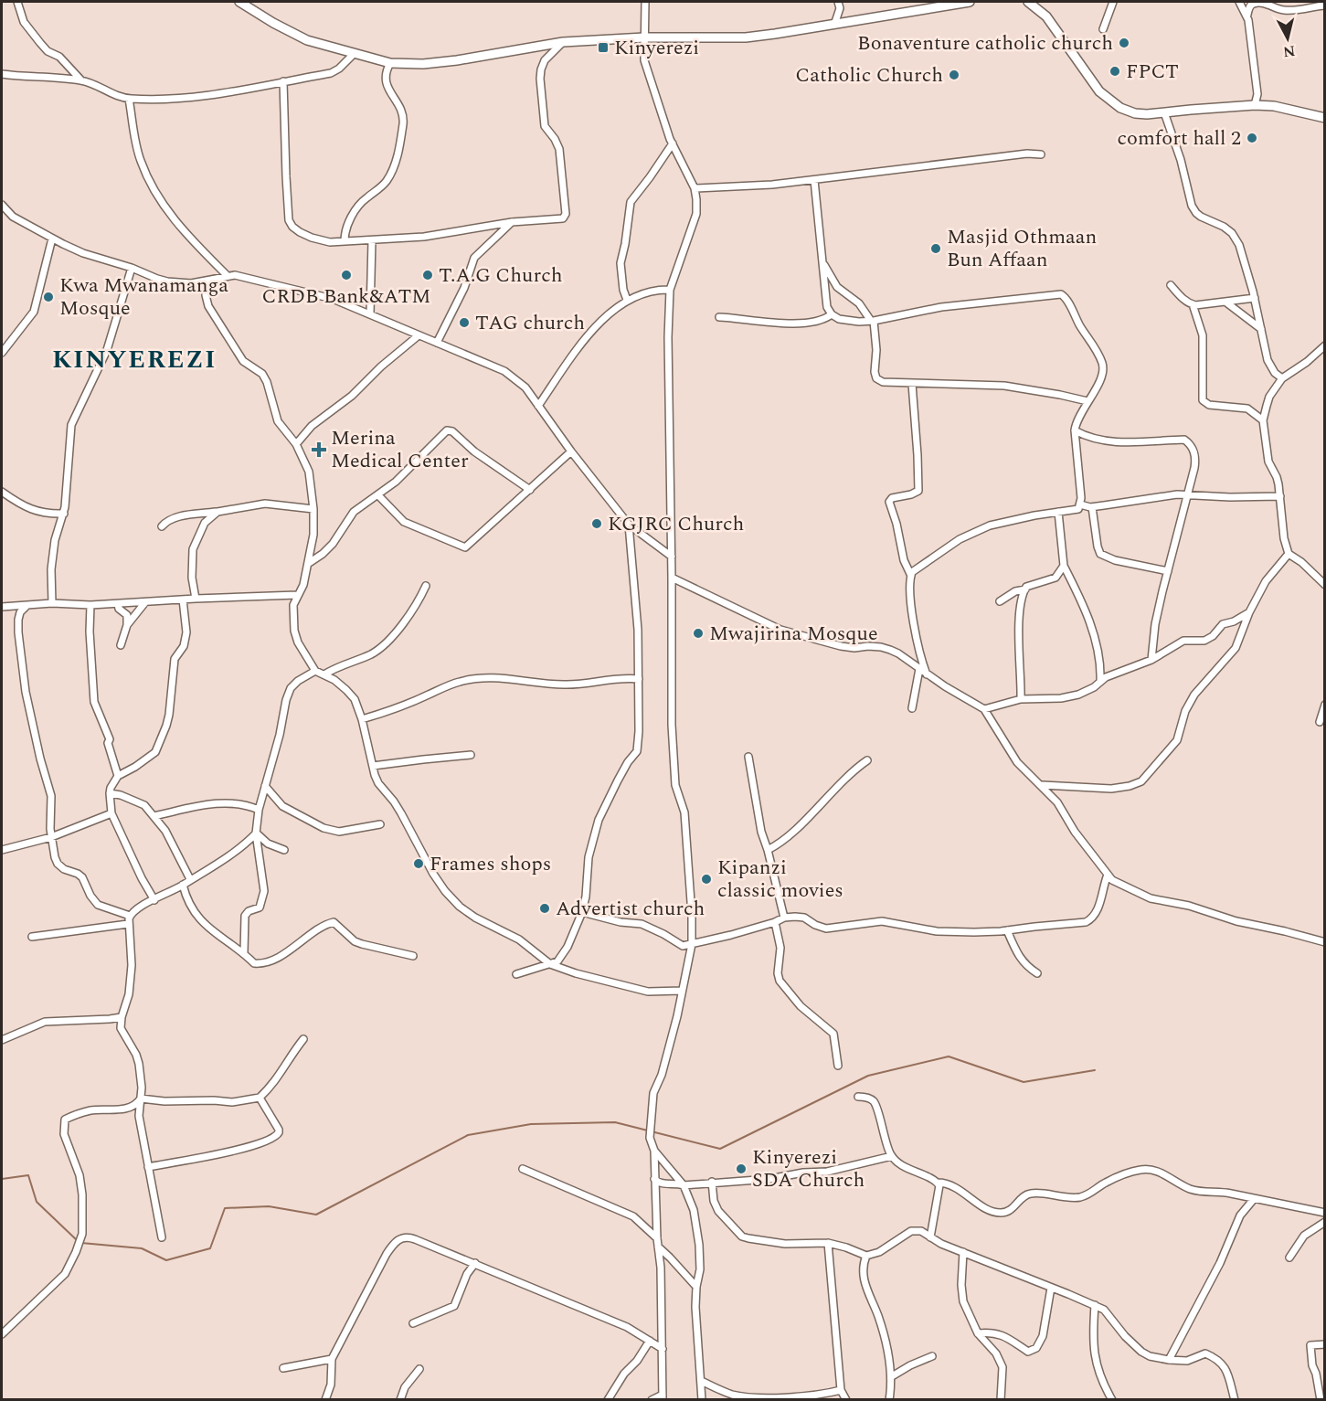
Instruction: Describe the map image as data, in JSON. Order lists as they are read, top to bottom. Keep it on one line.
{"districts":["KINYEREZI"],"places":{"other":["Bonaventure catholic church","FPCT","Catholic Church","comfort hall 2","Masjid Othmaan Bun Affaan","CRDB Bank&ATM","T.A.G Church","Kwa Mwanamanga Mosque","TAG church","KGJRC Church","Mwajirina Mosque","Frames shops","Kipanzi classic movies","Advertist church","Kinyerezi SDA Church"],"transit":["Kinyerezi"],"health":["Merina Medical Center"]},"north":"bottom"}
